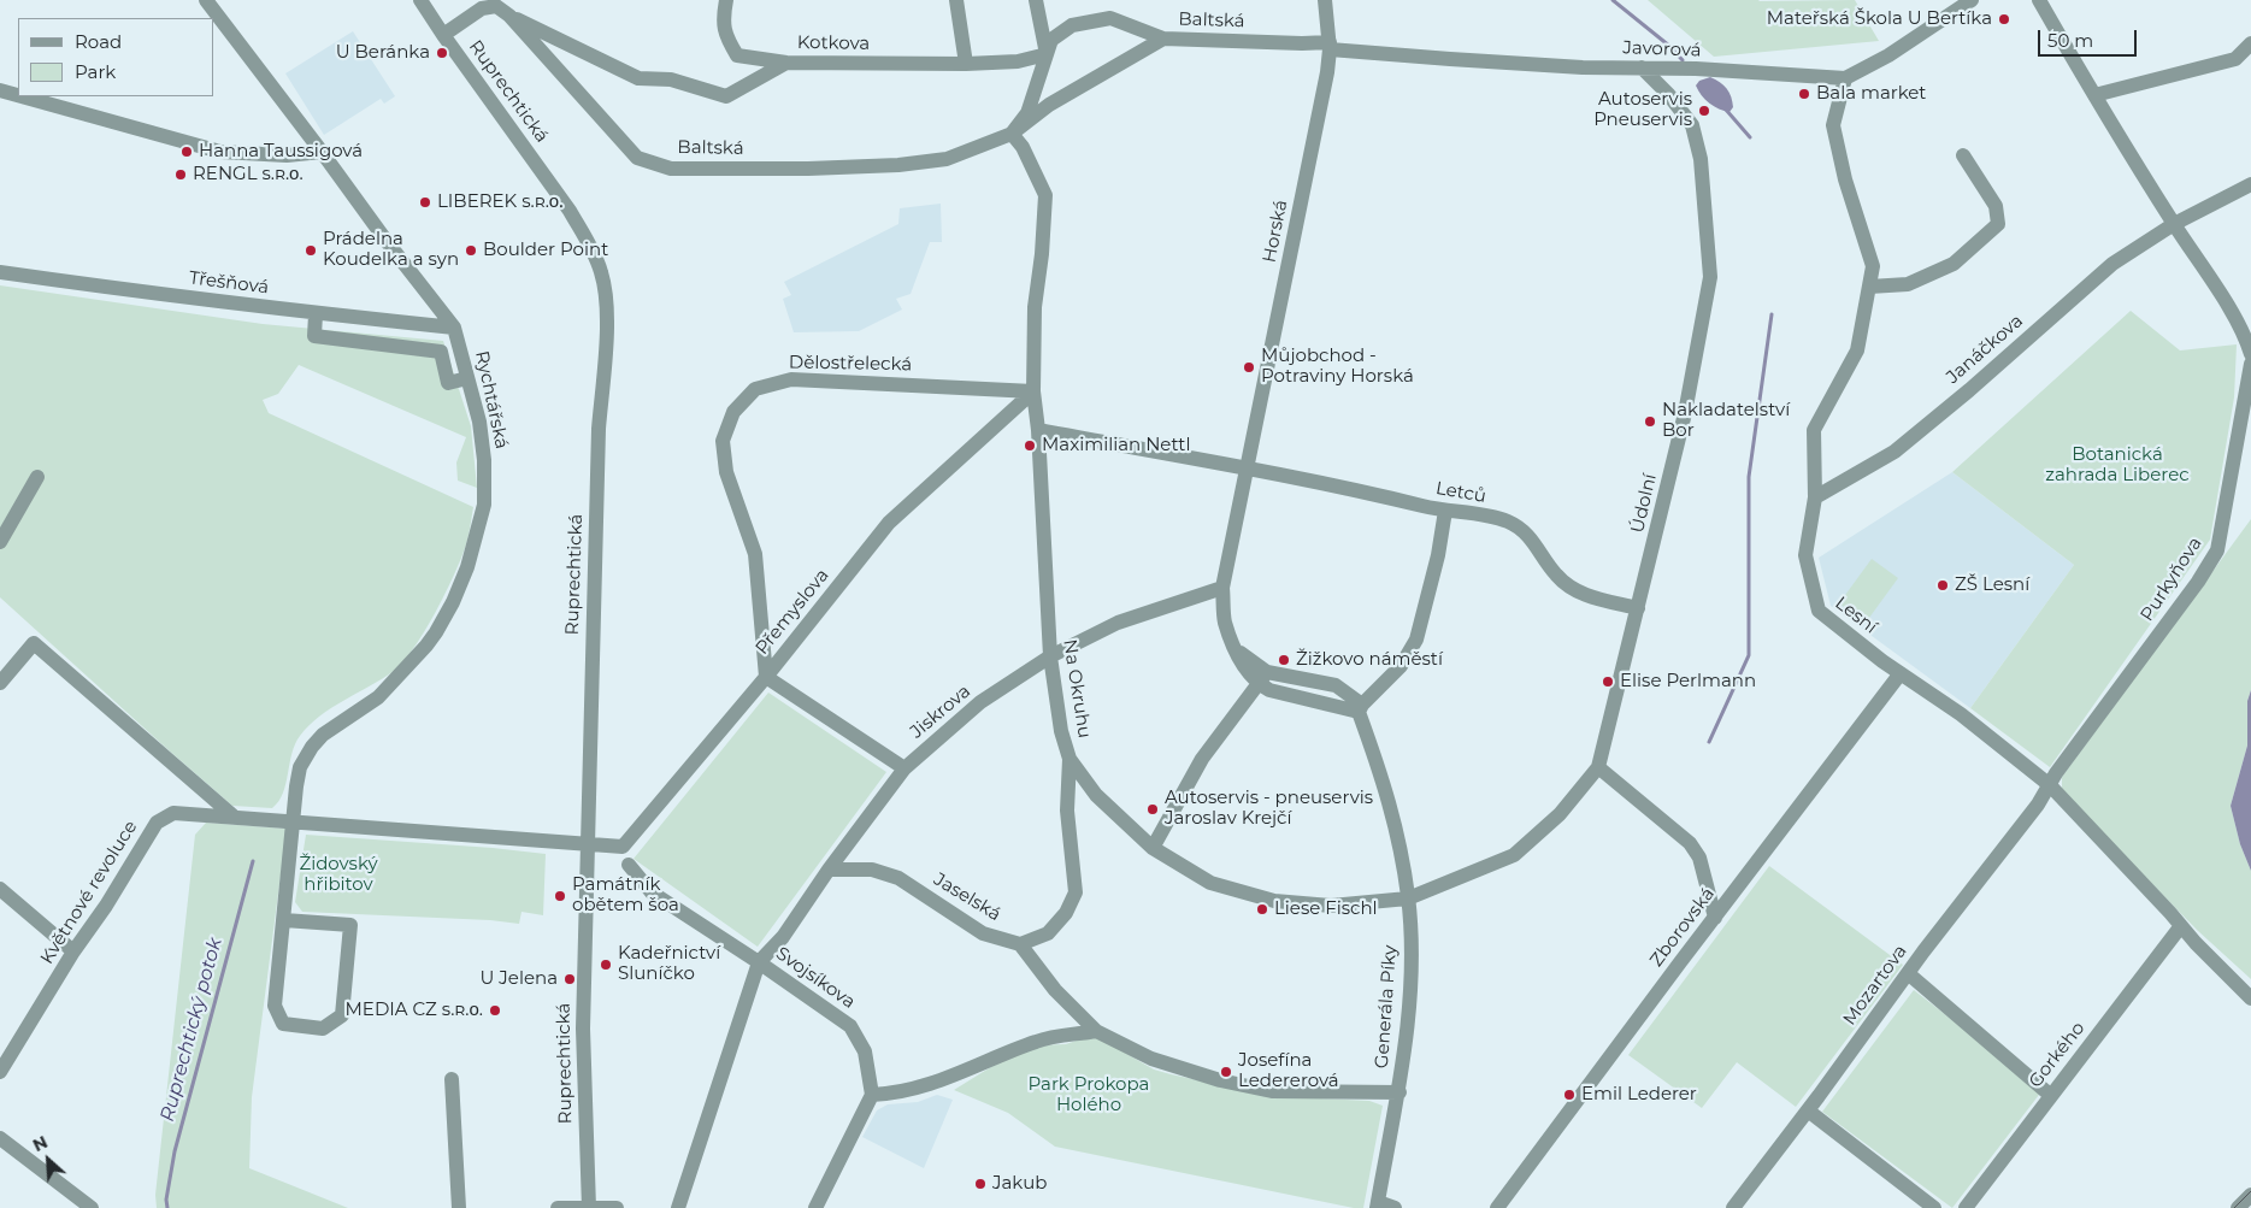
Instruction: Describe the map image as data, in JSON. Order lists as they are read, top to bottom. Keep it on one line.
{"streets":{"street":["Baltská","Kotkova","Javorová","Ruprechtická","Horská","Třešňová","Janáčkova","Dělostřelecká","Rychtářská","Letců","Údolní","Purkyňova","Přemyslova","Lesní","Na Okruhu","Jiskrova","Květnové revoluce","Jaselská","Zborovská","Svojsíkova","Mozartova","Generála Píky","Gorkého"]},"crossings":[["Baltská","Kotkova"],["Baltská","Javorová"],["Baltská","Ruprechtická"],["Baltská","Horská"],["Baltská","Na Okruhu"],["Javorová","Horská"],["Javorová","Údolní"],["Javorová","Lesní"],["Ruprechtická","Přemyslova"],["Ruprechtická","Květnové revoluce"],["Horská","Letců"],["Horská","Jiskrova"],["Třešňová","Rychtářská"],["Janáčkova","Lesní"],["Dělostřelecká","Přemyslova"],["Dělostřelecká","Na Okruhu"],["Rychtářská","Květnové revoluce"],["Letců","Údolní"],["Letců","Na Okruhu"],["Údolní","Na Okruhu"],["Purkyňova","Lesní"],["Purkyňova","Mozartova"],["Přemyslova","Na Okruhu"],["Přemyslova","Květnové revoluce"],["Lesní","Zborovská"],["Lesní","Mozartova"],["Lesní","Gorkého"],["Na Okruhu","Jiskrova"],["Na Okruhu","Generála Píky"],["Jiskrova","Jaselská"],["Jiskrova","Svojsíkova"]],"water":["Ruprechtický potok"],"parks":["Botanická zahrada Liberec","Židovský hřibitov","Park Prokopa Holého"],"places":["Mateřská Škola U Bertíka","U Beránka","Bala market","Autoservis Pneuservis","Hanna Taussigová","RENGL s.ʀ.ᴏ.","LIBEREK s.ʀ.ᴏ.","Prádelna Koudelka a syn","Boulder Point","Můjobchod - Potraviny Horská","Nakladatelství Bor","Maximilian Nettl","ZŠ Lesní","Žižkovo náměstí","Elise Perlmann","Autoservis - pneuservis Jaroslav Krejčí","Památník obětem šoa","Liese Fischl","Kadeřnictví Sluníčko","U Jelena","MEDIA CZ s.ʀ.ᴏ.","Josefína Ledererová","Emil Lederer","Jakub"],"legend":["Road","Park"],"scale_bar":"50 m","north":"top left"}
